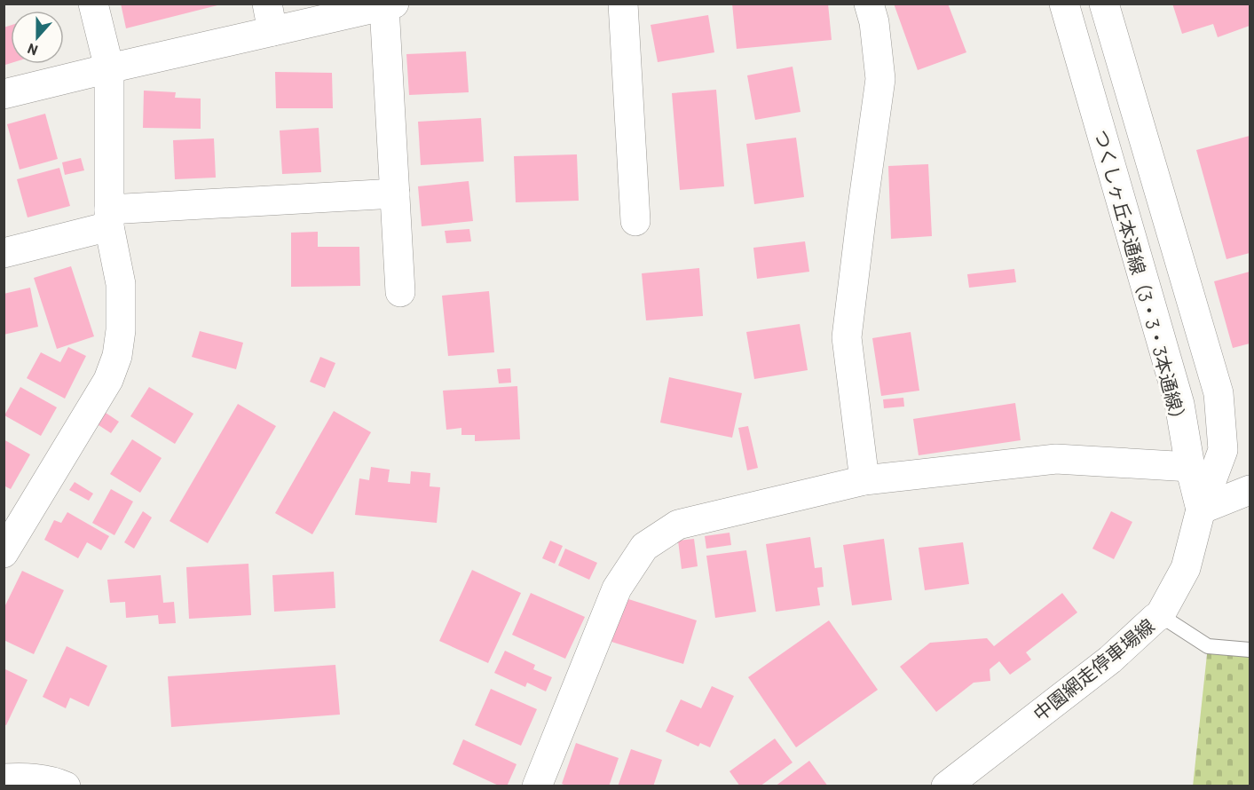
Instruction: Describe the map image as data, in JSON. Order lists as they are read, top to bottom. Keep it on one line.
{"streets":{"street":["つくしヶ丘本通線（3・3・3本通線）","中園網走停車場線"]},"crossings":[["つくしヶ丘本通線（3・3・3本通線）","中園網走停車場線"]],"north":"bottom"}
